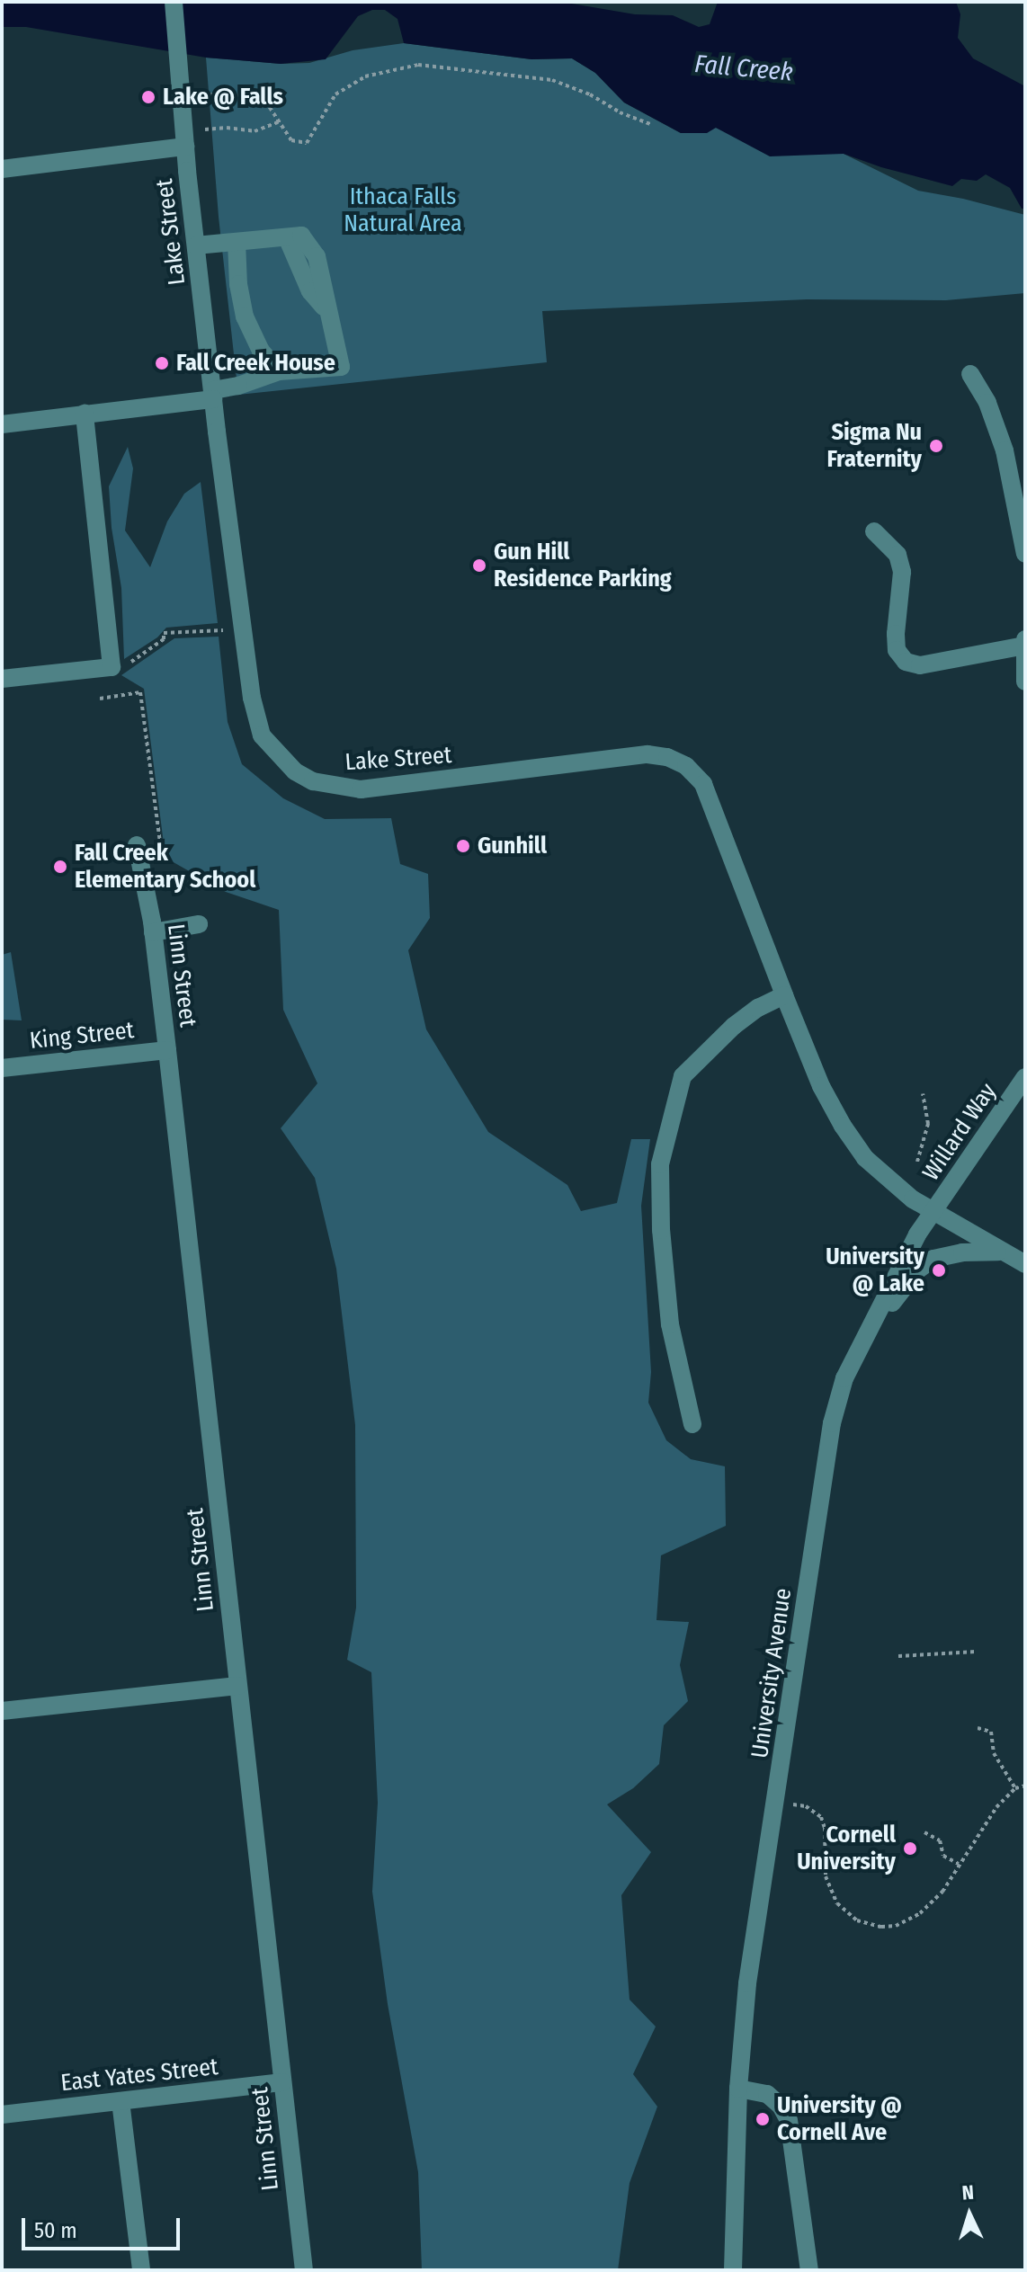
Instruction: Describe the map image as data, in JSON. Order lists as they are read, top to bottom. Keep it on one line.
{"streets":{"street":["Lake Street","Linn Street","King Street","Willard Way","University Avenue","East Yates Street"]},"crossings":[["Lake Street","Willard Way"],["Lake Street","University Avenue"],["Linn Street","King Street"],["Linn Street","East Yates Street"],["Willard Way","University Avenue"]],"water":["Fall Creek"],"parks":["Ithaca Falls Natural Area"],"places":["Lake @ Falls","Fall Creek House","Sigma Nu Fraternity","Gun Hill Residence Parking","Gunhill","Fall Creek Elementary School","University @ Lake","Cornell University","University @ Cornell Ave"],"scale_bar":"50 m","north":"top"}
